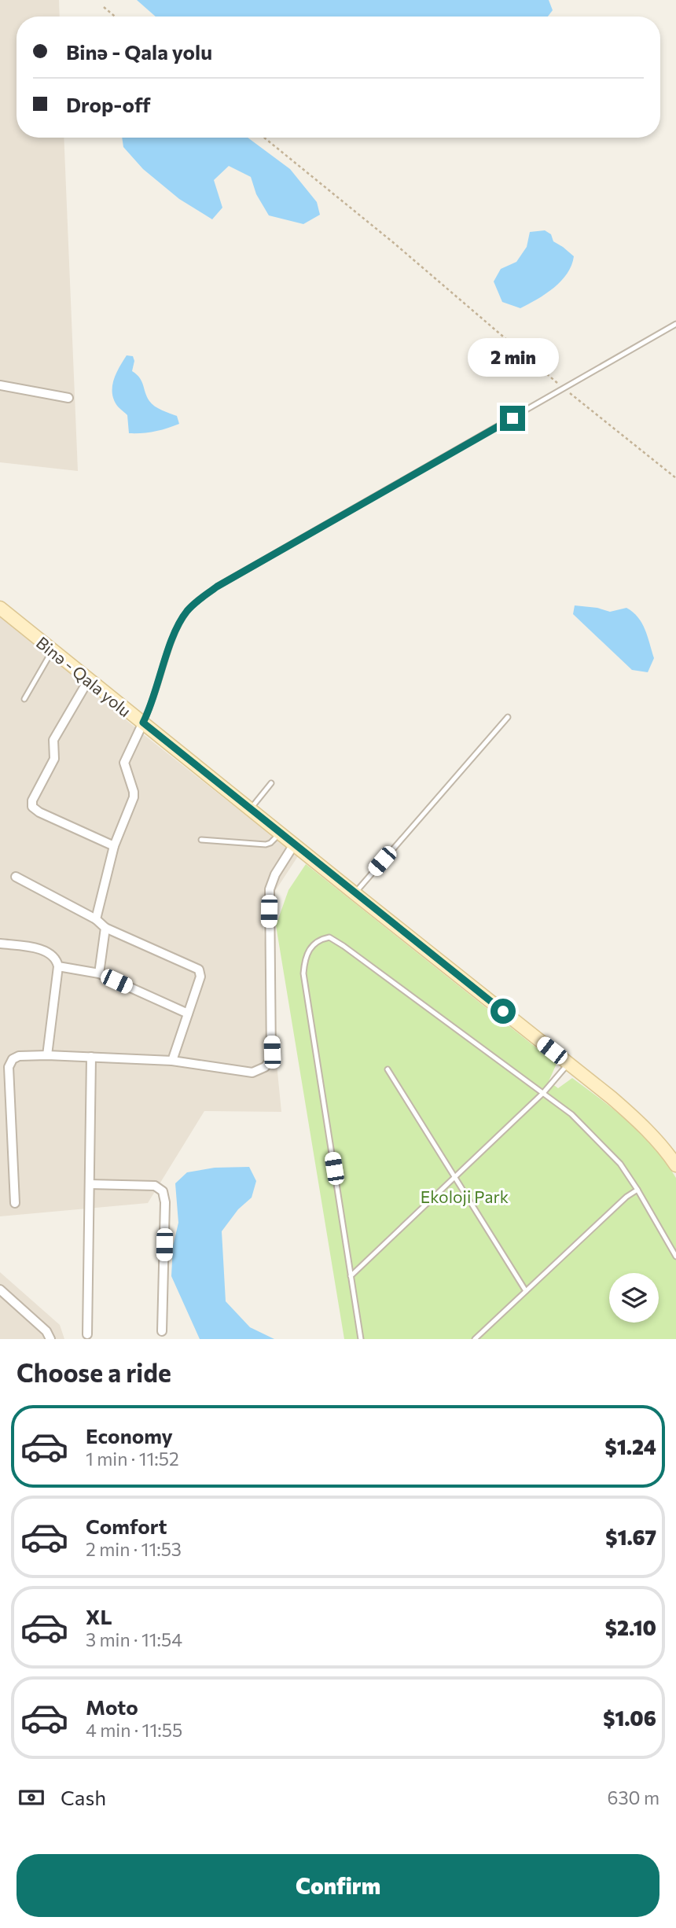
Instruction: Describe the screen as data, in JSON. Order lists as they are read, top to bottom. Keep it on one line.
{"streets":{"main road":["Binə - Qala yolu"]},"parks":["Ekoloji Park"],"page":{"banner":["Binə - Qala yolu","Drop-off"],"bubble":"2 min","heading":"Choose a ride","list":[{"name":"Economy","note":"1 min · 11:52","value":"$1.24"},{"name":"Comfort","note":"2 min · 11:53","value":"$1.67"},{"name":"XL","note":"3 min · 11:54","value":"$2.10"},{"name":"Moto","note":"4 min · 11:55","value":"$1.06"}],"pay":["Cash","630 m"],"buttons":"Confirm"}}
